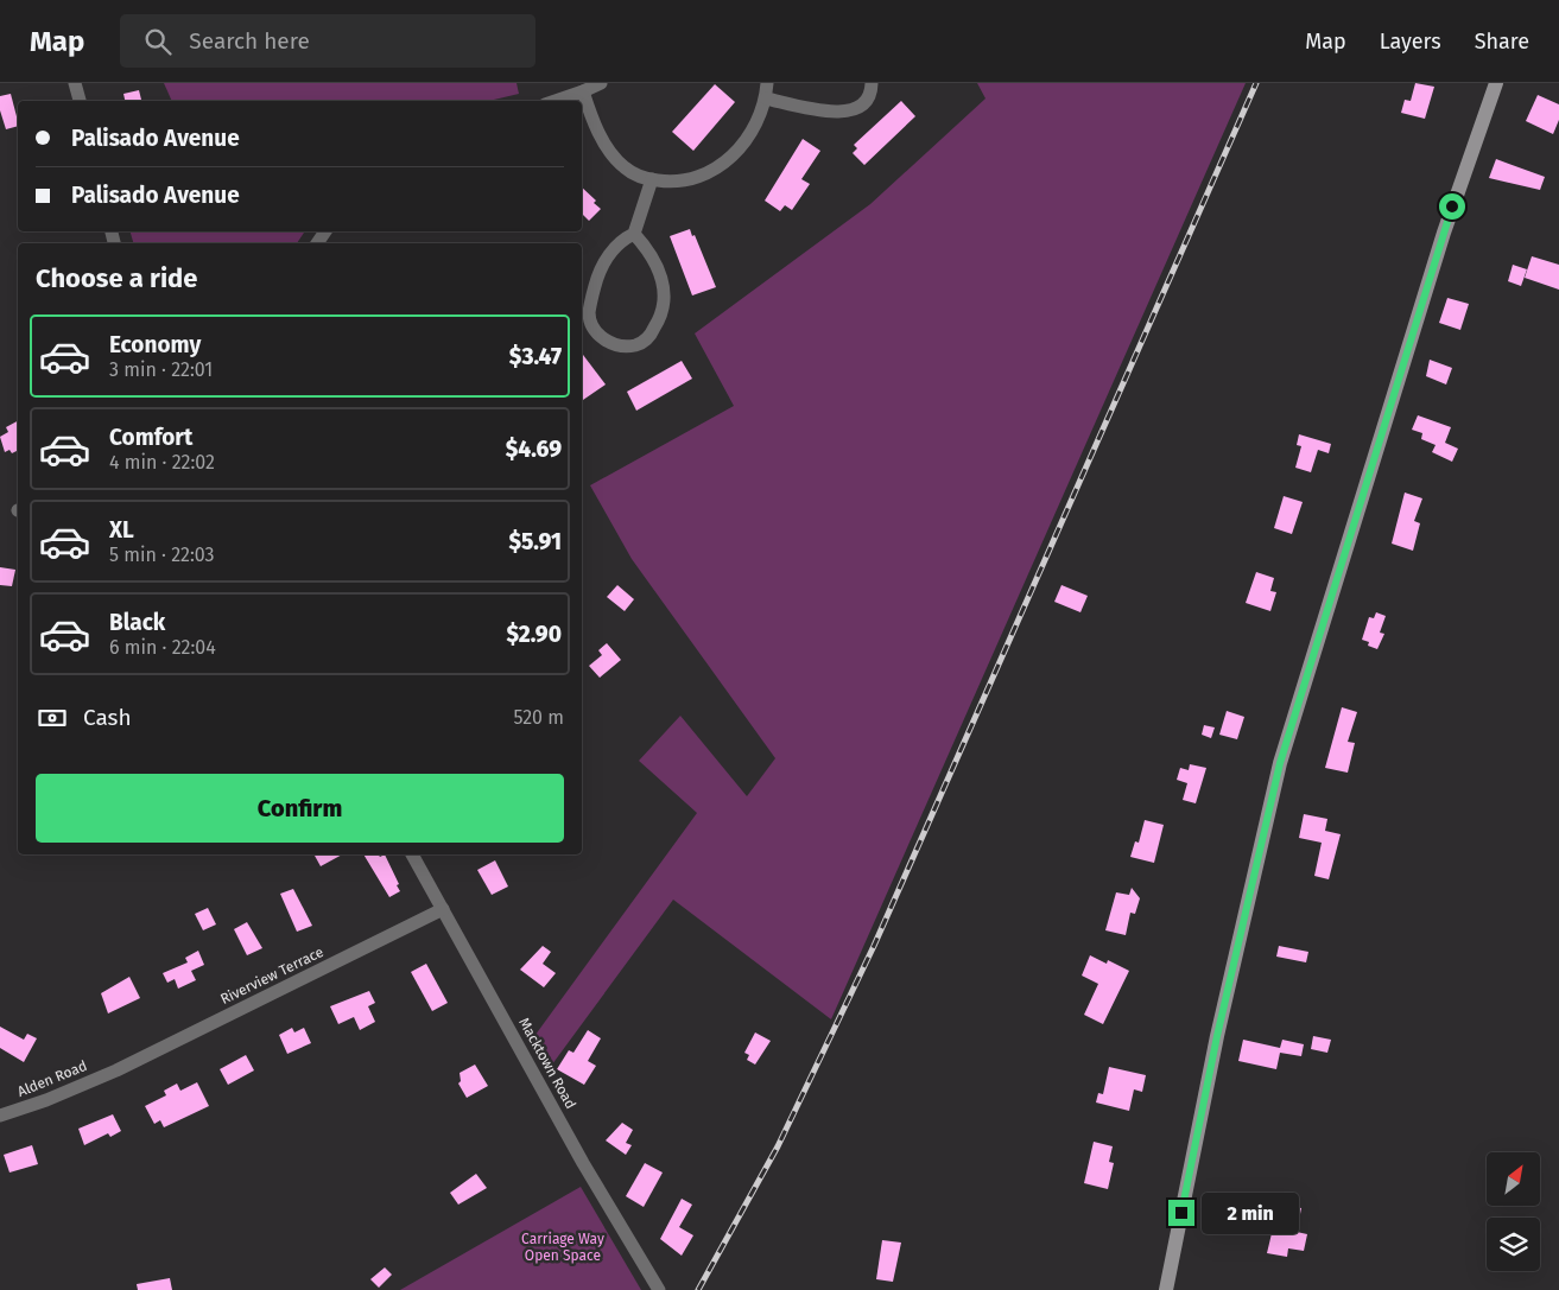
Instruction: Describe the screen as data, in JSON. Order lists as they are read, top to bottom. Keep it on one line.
{"streets":{"street":["Riverview Terrace","Macktown Road","Alden Road"]},"crossings":[["Riverview Terrace","Macktown Road"],["Riverview Terrace","Alden Road"]],"parks":["Carriage Way Open Space"],"north":"top right","page":{"header":"Map","search":"Search here","nav":["Map","Layers","Share"],"banner":["Palisado Avenue","Palisado Avenue"],"heading":"Choose a ride","list":[{"name":"Economy","note":"3 min · 22:01","value":"$3.47"},{"name":"Comfort","note":"4 min · 22:02","value":"$4.69"},{"name":"XL","note":"5 min · 22:03","value":"$5.91"},{"name":"Black","note":"6 min · 22:04","value":"$2.90"}],"pay":["Cash","520 m"],"buttons":"Confirm","bubble":"2 min"}}
